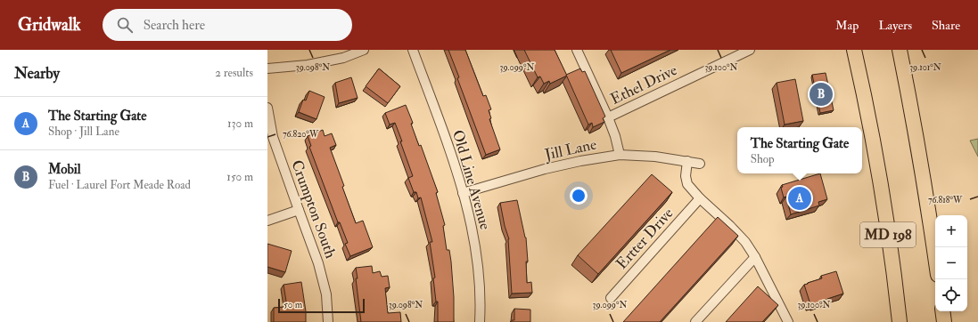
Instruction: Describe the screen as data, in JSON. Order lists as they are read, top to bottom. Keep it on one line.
{"streets":{"main road":["MD 198"],"street":["Ethel Drive","Jill Lane","Old Line Avenue","Crumpton South","Ertter Drive"]},"crossings":[["Jill Lane","Old Line Avenue"]],"scale_bar":"50 m","page":{"header":"Gridwalk","search":"Search here","nav":["Map","Layers","Share"],"heading":["Nearby","2 results"],"pins":["B","A"],"list":[{"mark":"A","name":"The Starting Gate","note":"Shop · Jill Lane","value":"130 m"},{"mark":"B","name":"Mobil","note":"Fuel · Laurel Fort Meade Road","value":"150 m"}],"popup":["The Starting Gate","Shop"],"map_buttons":["+","−"],"scale":"50 m"},"coordinates":["39.098°N","39.099°N","39.100°N","39.101°N","76.820°W","76.818°W"]}
